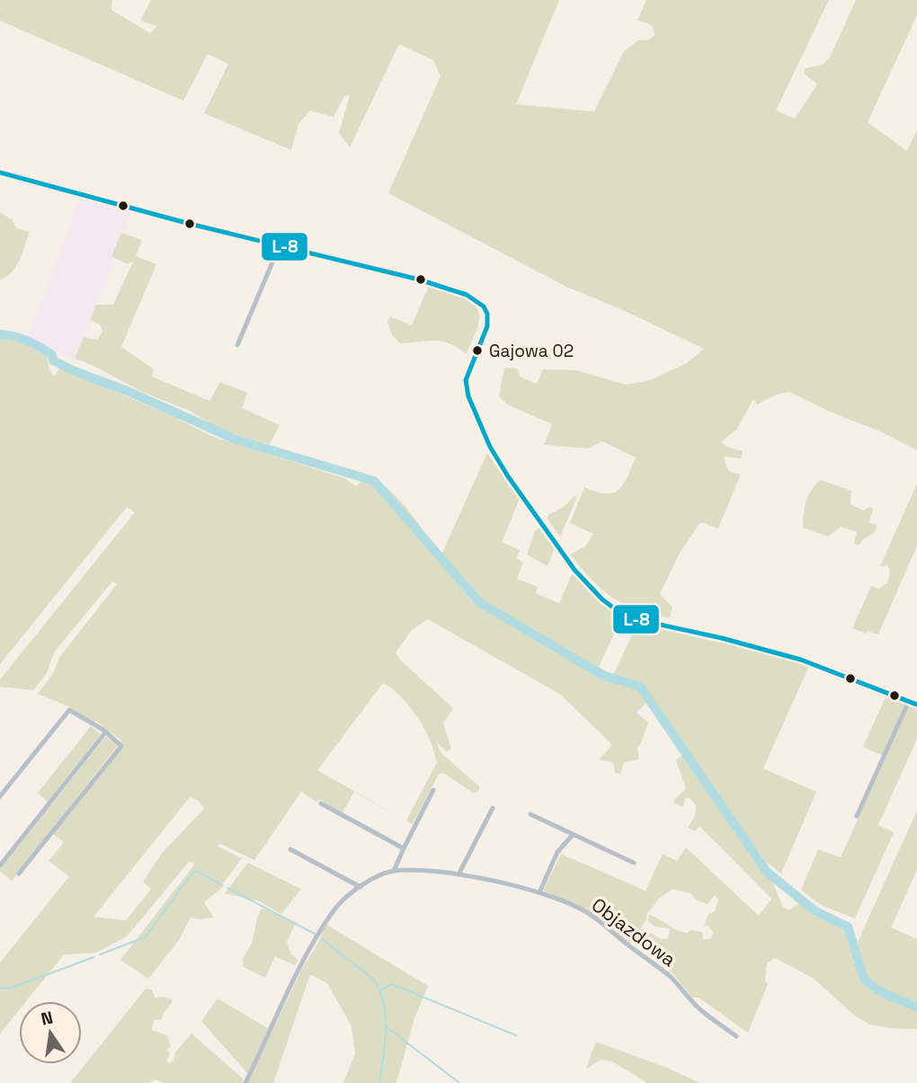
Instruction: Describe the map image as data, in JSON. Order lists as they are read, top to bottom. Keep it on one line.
{"streets":{"street":["Objazdowa"]},"places":["Gajowa 02"],"lines":["transit line L-8"],"north":"top"}
